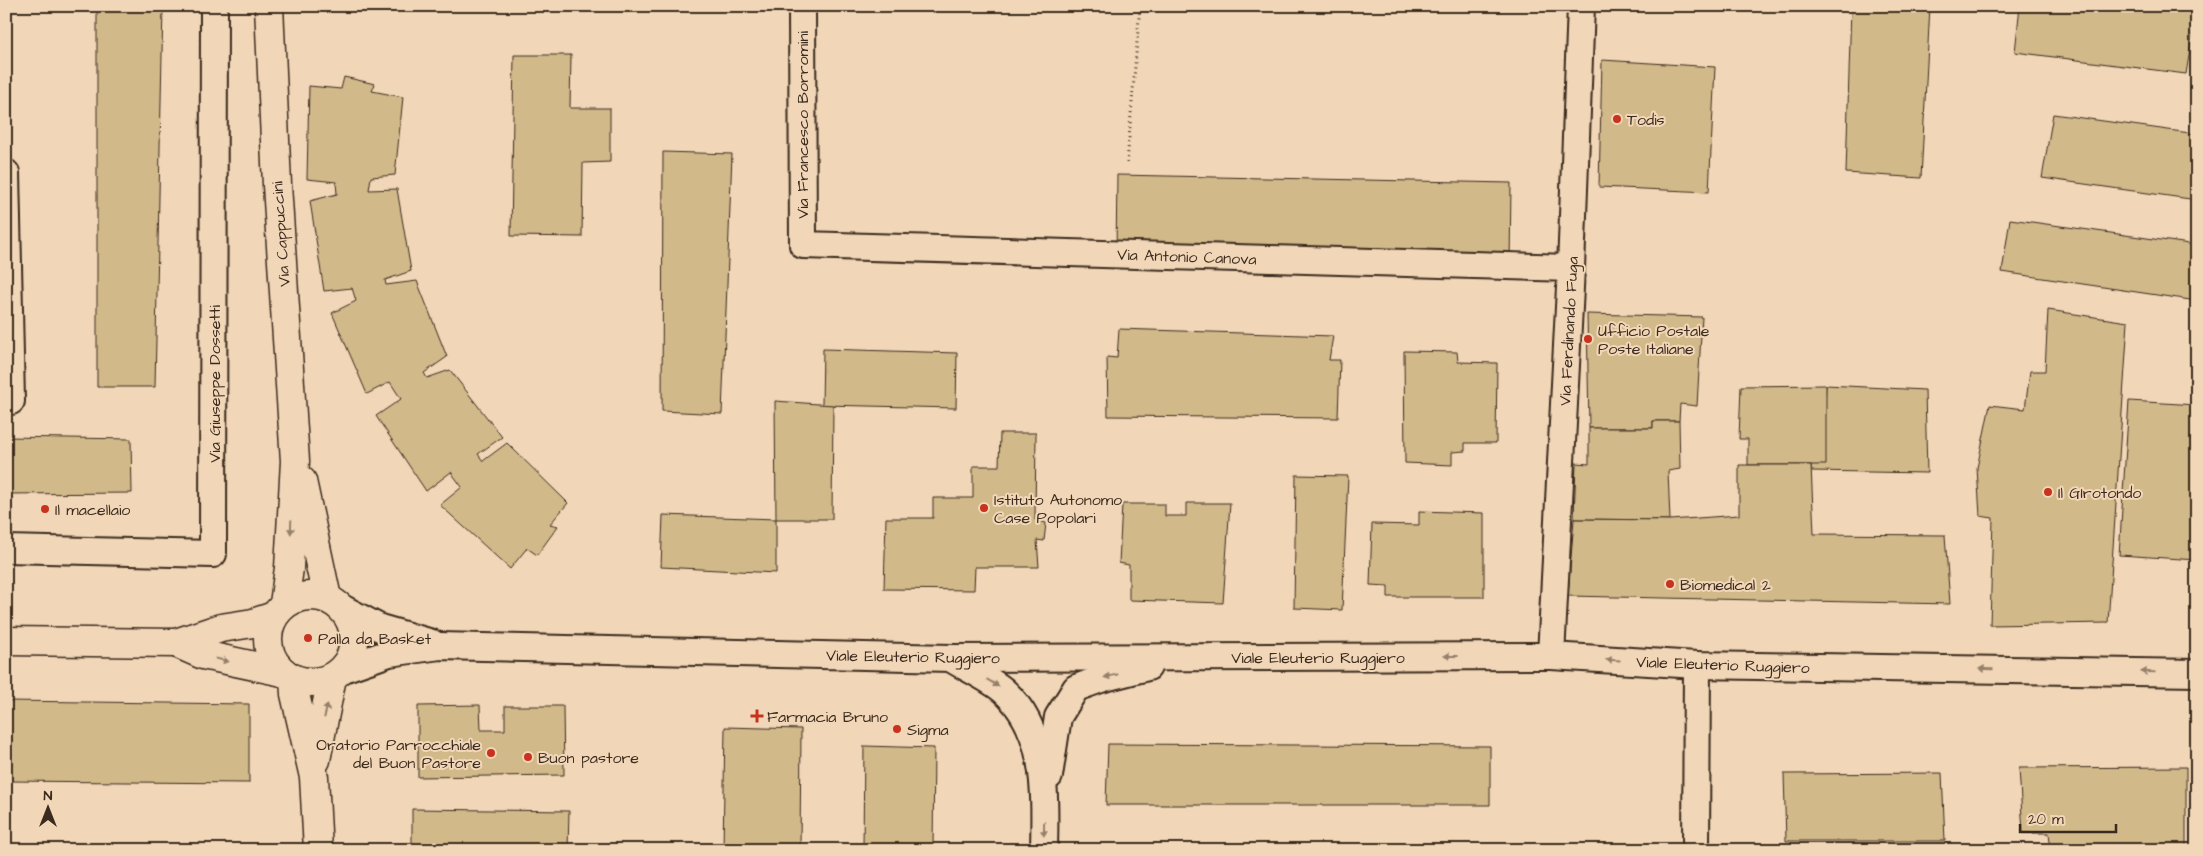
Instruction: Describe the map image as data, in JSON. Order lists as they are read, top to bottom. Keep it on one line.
{"streets":{"street":["Via Francesco Borromini","Via Cappuccini","Via Antonio Canova","Via Ferdinando Fuga","Via Giuseppe Dossetti","Viale Eleuterio Ruggiero"]},"crossings":[["Via Francesco Borromini","Via Antonio Canova"],["Via Cappuccini","Viale Eleuterio Ruggiero"],["Via Antonio Canova","Via Ferdinando Fuga"],["Via Ferdinando Fuga","Viale Eleuterio Ruggiero"]],"one_way":["Viale Eleuterio Ruggiero"],"places":{"other":["Todis","Ufficio Postale Poste Italiane","Il GIrotondo","Istituto Autonomo Case Popolari","Il macellaio","Biomedical 2","Palla da Basket","Sigma","Oratorio Parrocchiale del Buon Pastore","Buon pastore"],"health":["Farmacia Bruno"]},"scale_bar":"20 m","north":"top"}
